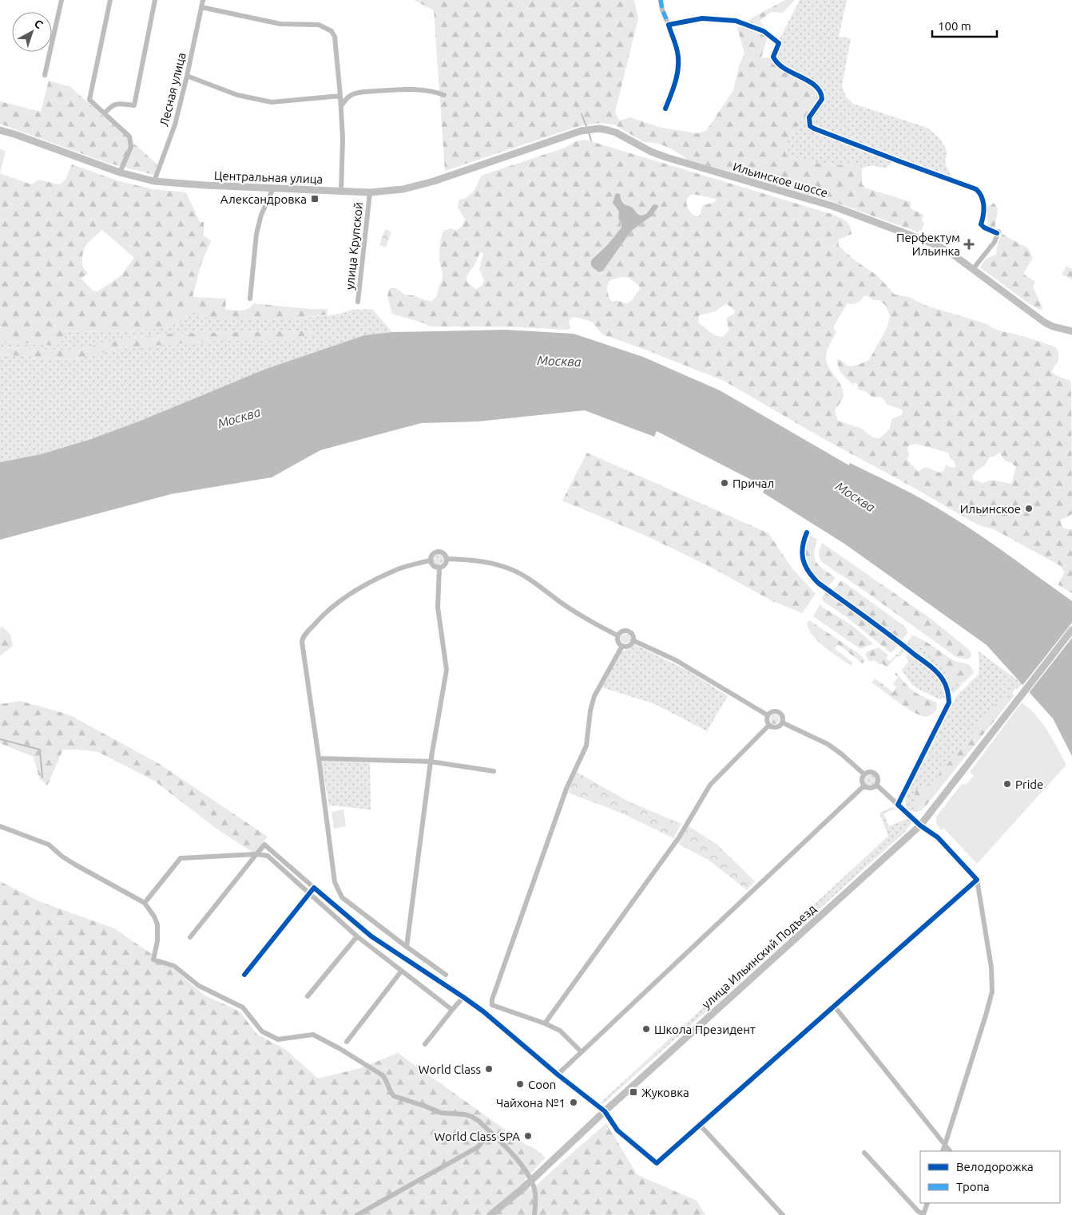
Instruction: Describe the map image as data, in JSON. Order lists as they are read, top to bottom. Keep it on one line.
{"streets":{"main road":["Центральная улица","Ильинское шоссе","улица Ильинский Подъезд"],"street":["Лесная улица","улица Крупской"]},"crossings":[["Лесная улица","Центральная улица"],["Центральная улица","Ильинское шоссе"],["Центральная улица","улица Крупской"]],"water":["Москва"],"places":{"transit":["Александровка","Жуковка"],"health":["Перфектум Ильинка"],"other":["Причал","Ильинское","Pride","Школа Президент","World Class","Coon","Чайхона №1","World Class SPA"]},"legend":["Велодорожка","Тропа"],"scale_bar":"100 m","north":"top right"}
